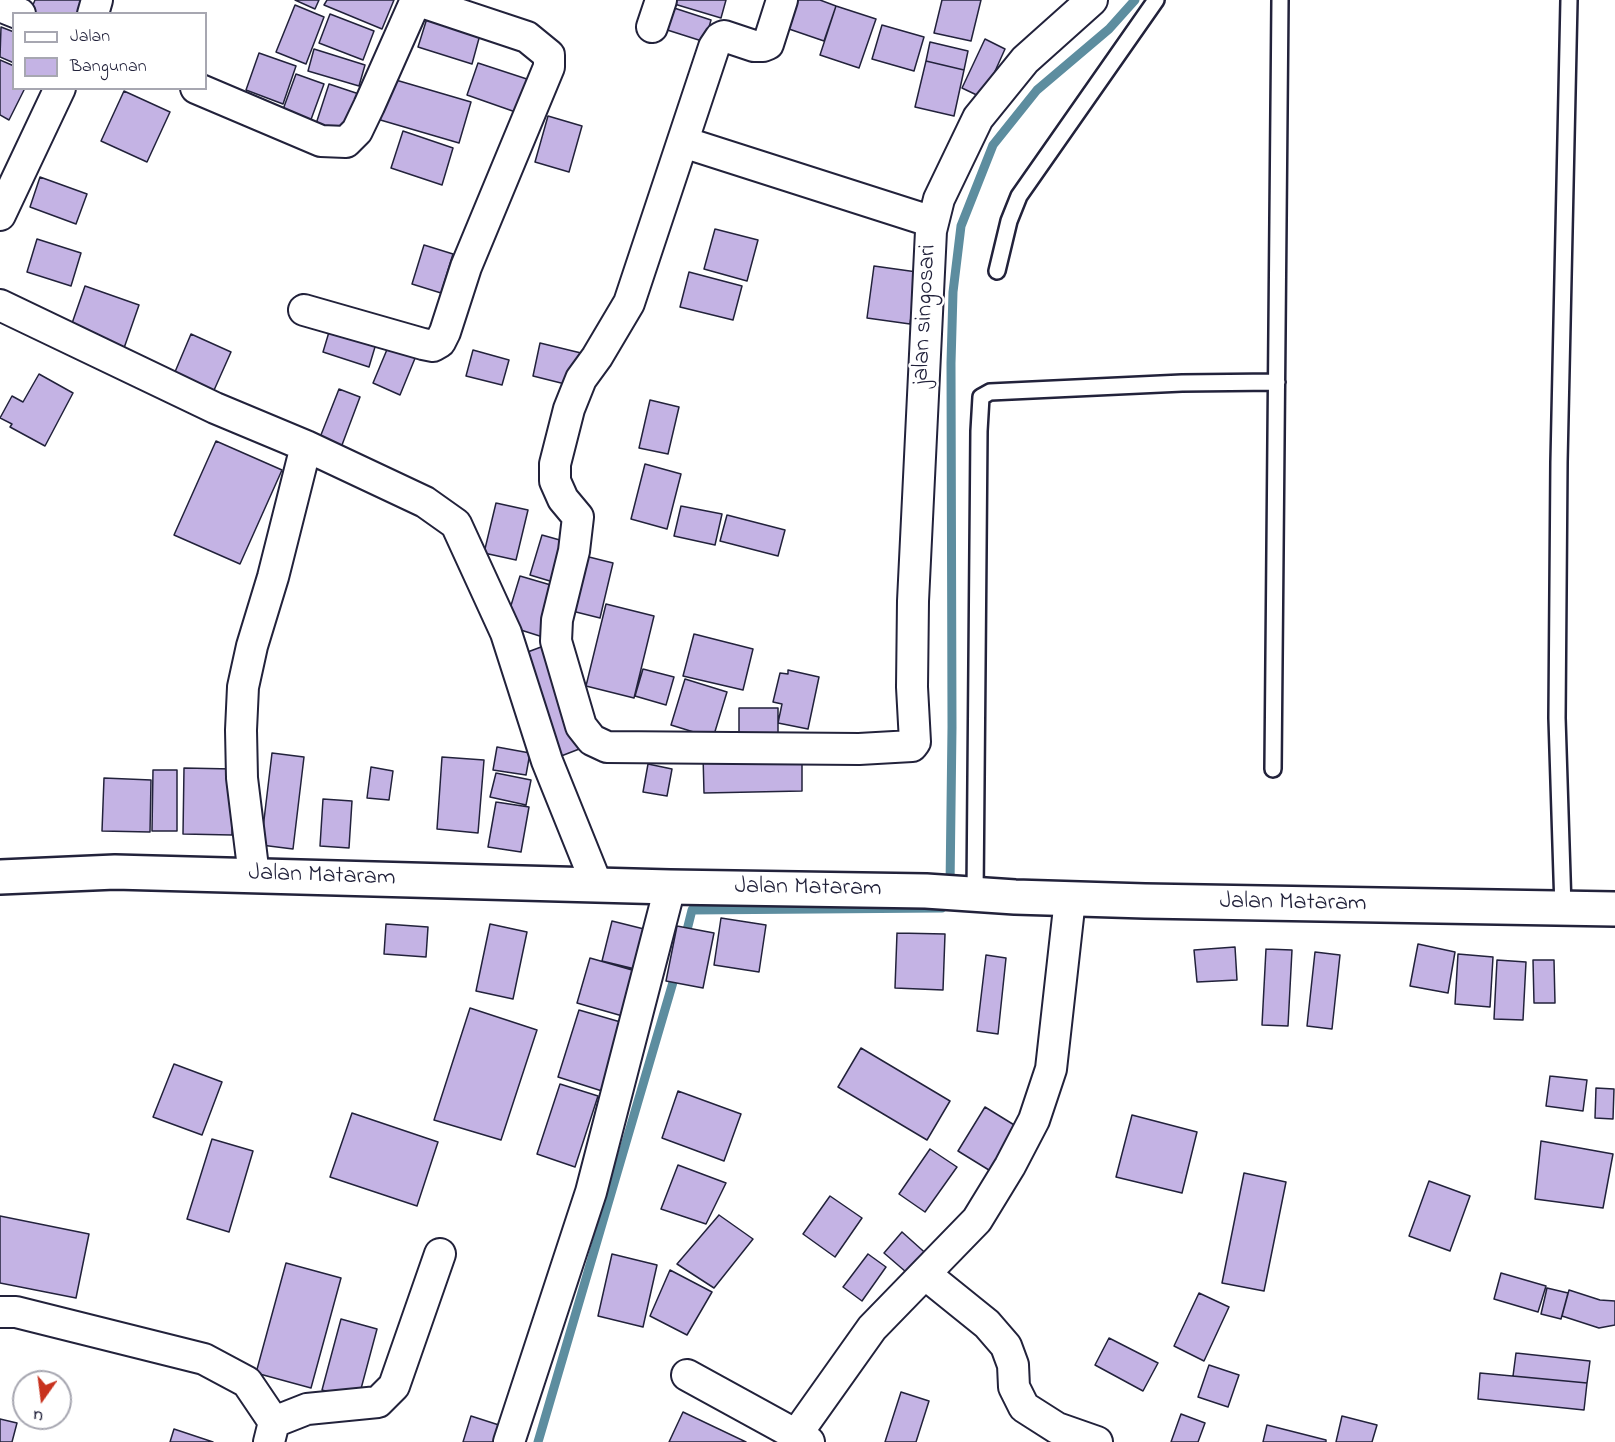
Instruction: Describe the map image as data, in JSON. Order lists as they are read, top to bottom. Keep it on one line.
{"streets":{"street":["jalan singosari","Jalan Mataram"]},"legend":["Jalan","Bangunan"],"north":"bottom"}
